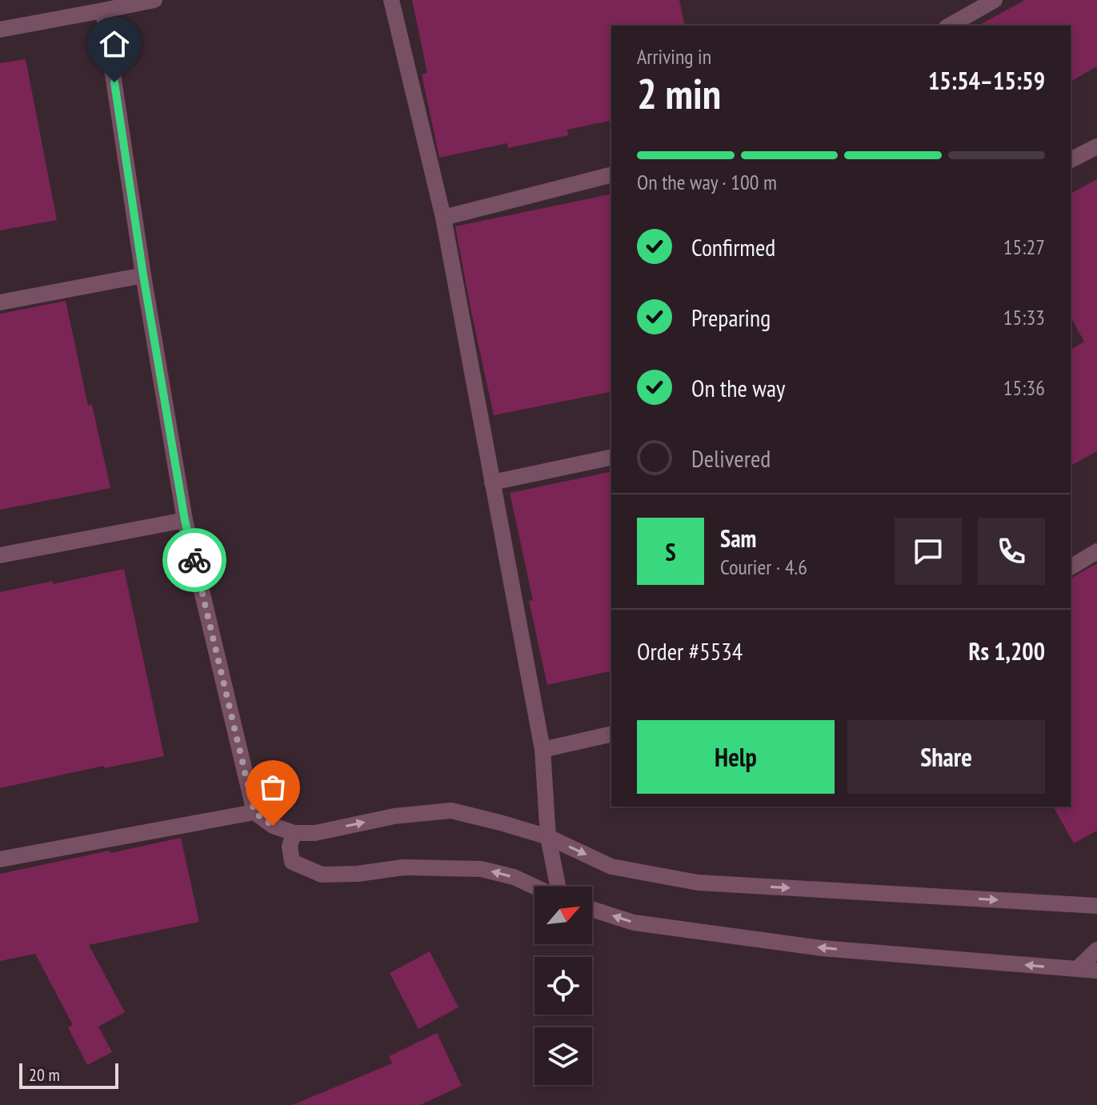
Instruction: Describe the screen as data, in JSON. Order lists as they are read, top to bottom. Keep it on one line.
{"scale_bar":"20 m","north":"top right","page":{"heading":["2 min","Arriving in","15:54–15:59"],"panel":["Sam","Courier · 4.6","Order #5534","Rs 1,200"],"bar":"On the way · 100 m","list":[["Confirmed","15:27"],["Preparing","15:33"],["On the way","15:36"],"Delivered"],"round":"S","buttons":["Help","Share"],"scale":"20 m"}}
